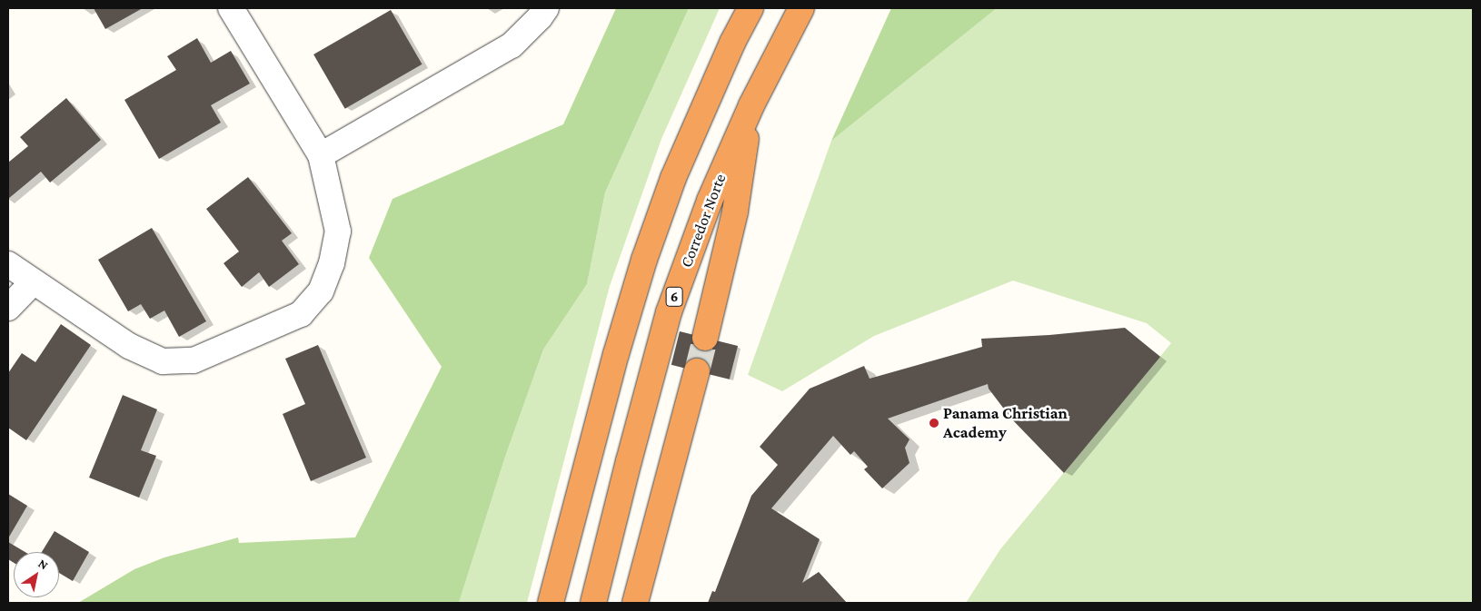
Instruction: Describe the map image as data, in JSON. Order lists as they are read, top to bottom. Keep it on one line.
{"streets":{"highway":["Corredor Norte","6"]},"places":["Panama Christian Academy"],"north":"top right"}
